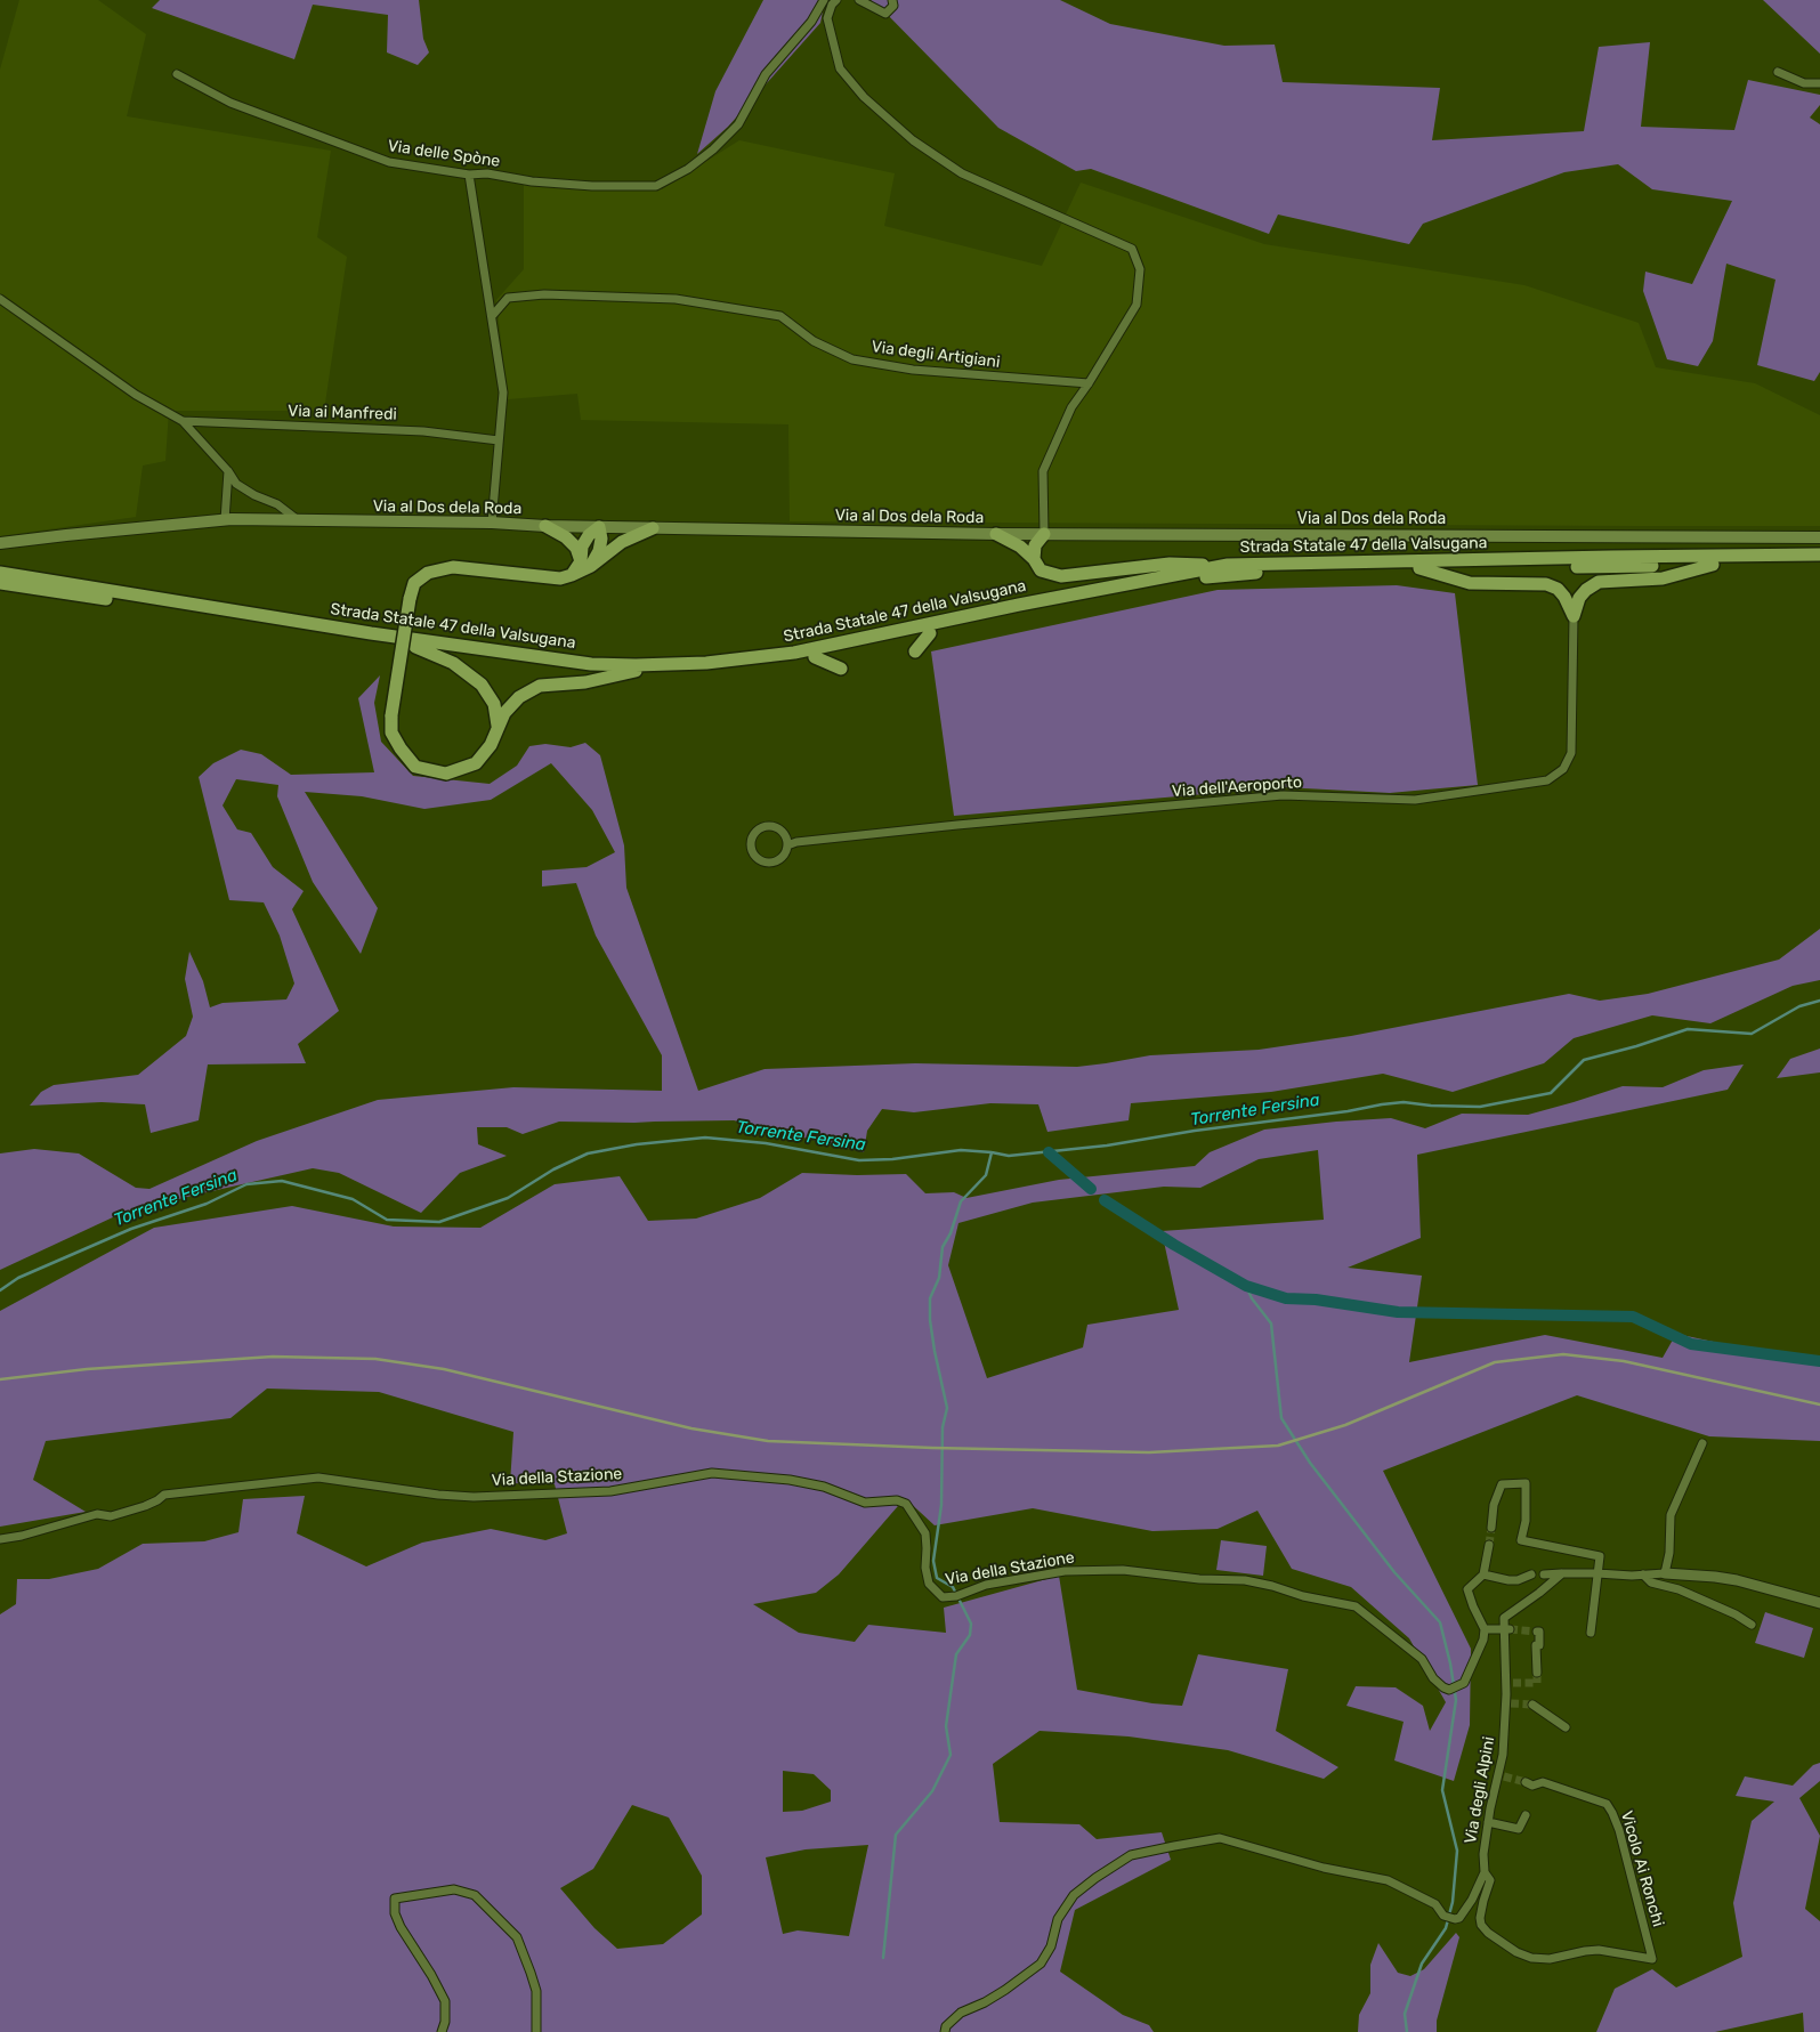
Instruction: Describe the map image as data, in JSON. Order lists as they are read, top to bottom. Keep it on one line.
{"streets":{"highway":["Strada Statale 47 della Valsugana"],"main road":["Via al Dos dela Roda"],"street":["Via delle Spòne","Via degli Artigiani","Via ai Manfredi","Via dell'Aeroporto","Via della Stazione","Via degli Alpini","Vicolo Ai Ronchi"]},"crossings":[["Via ai Manfredi","Via al Dos dela Roda"],["Via degli Alpini","Vicolo Ai Ronchi"]],"water":["Torrente Fersina"]}
